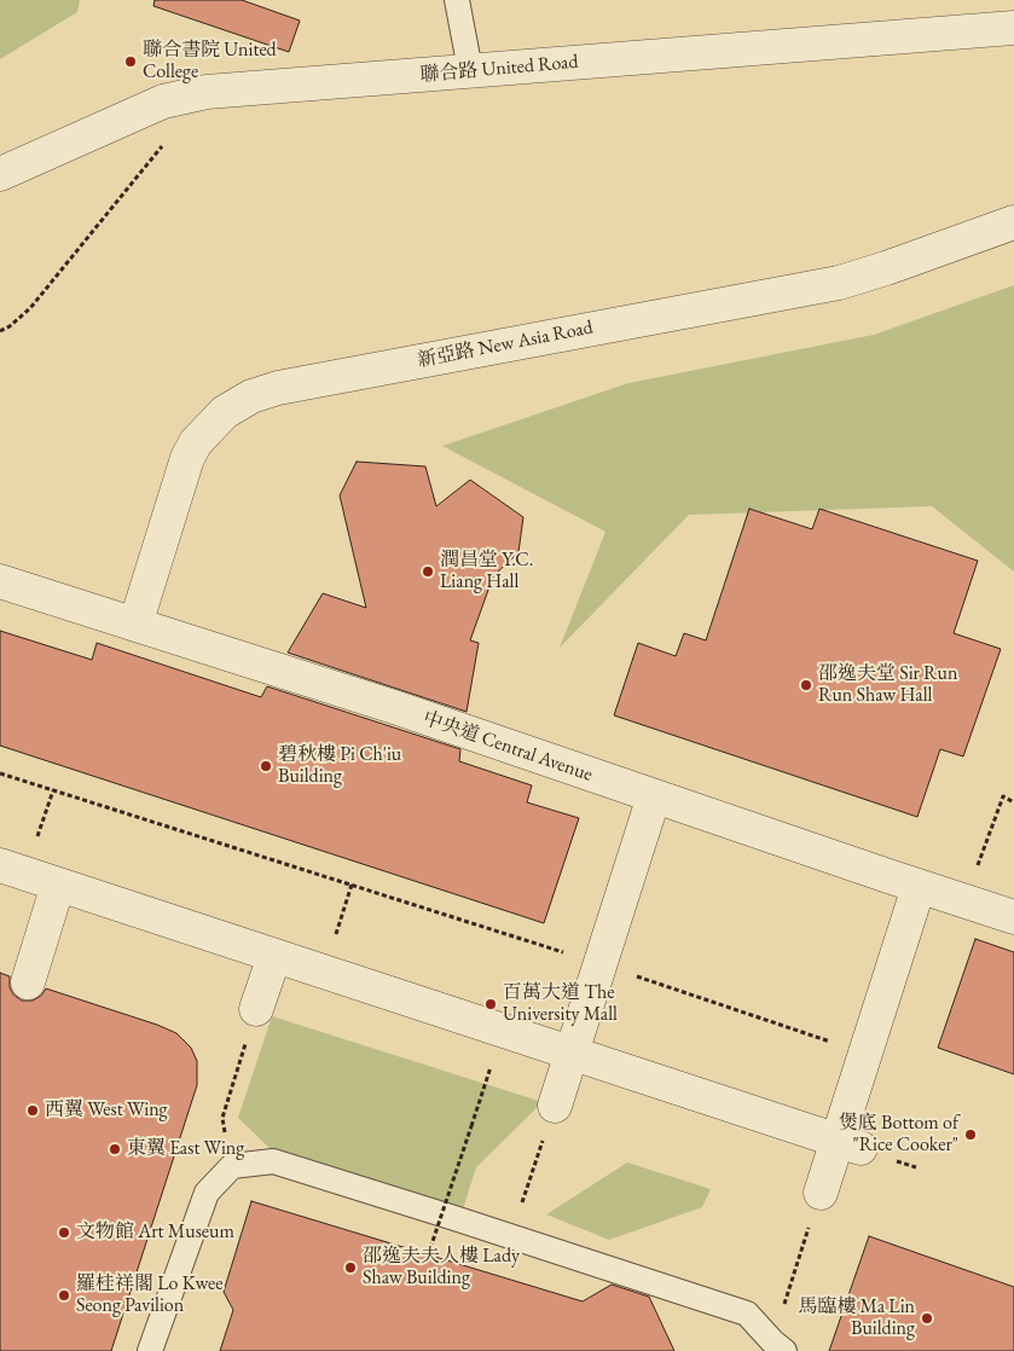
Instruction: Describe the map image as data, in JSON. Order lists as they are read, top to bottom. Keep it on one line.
{"streets":{"street":["聯合路 United Road","新亞路 New Asia Road","中央道 Central Avenue"]},"crossings":[["新亞路 New Asia Road","中央道 Central Avenue"]],"places":["聯合書院 United College","潤昌堂 Y.C. Liang Hall","邵逸夫堂 Sir Run Run Shaw Hall","碧秋樓 Pi Ch'iu Building","百萬大道 The University Mall","西翼 West Wing","煲底 Bottom of \"Rice Cooker\"","東翼 East Wing","文物館 Art Museum","邵逸夫夫人樓 Lady Shaw Building","羅桂祥閣 Lo Kwee Seong Pavilion","馬臨樓 Ma Lin Building"]}
